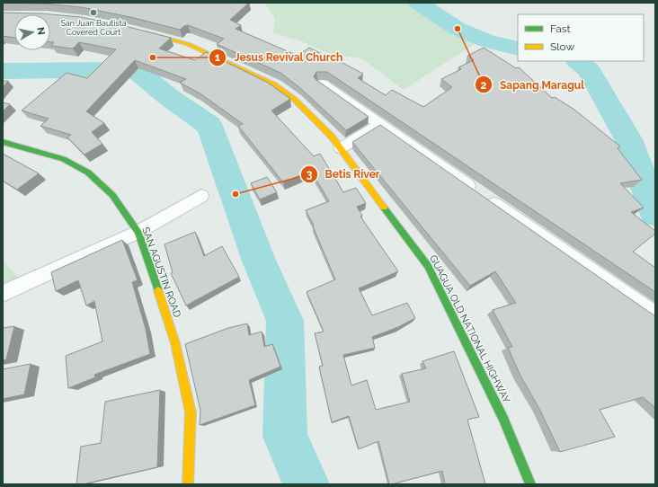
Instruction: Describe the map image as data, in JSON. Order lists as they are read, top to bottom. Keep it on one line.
{"streets":{"main road":["SAN AGUSTIN ROAD","GUAGUA OLD NATIONAL HIGHWAY"]},"places":["San Juan Bautista Covered Court","Sapang Maragul","Jesus Revival Church","Betis River"],"legend":["Fast","Slow"],"north":"right"}
